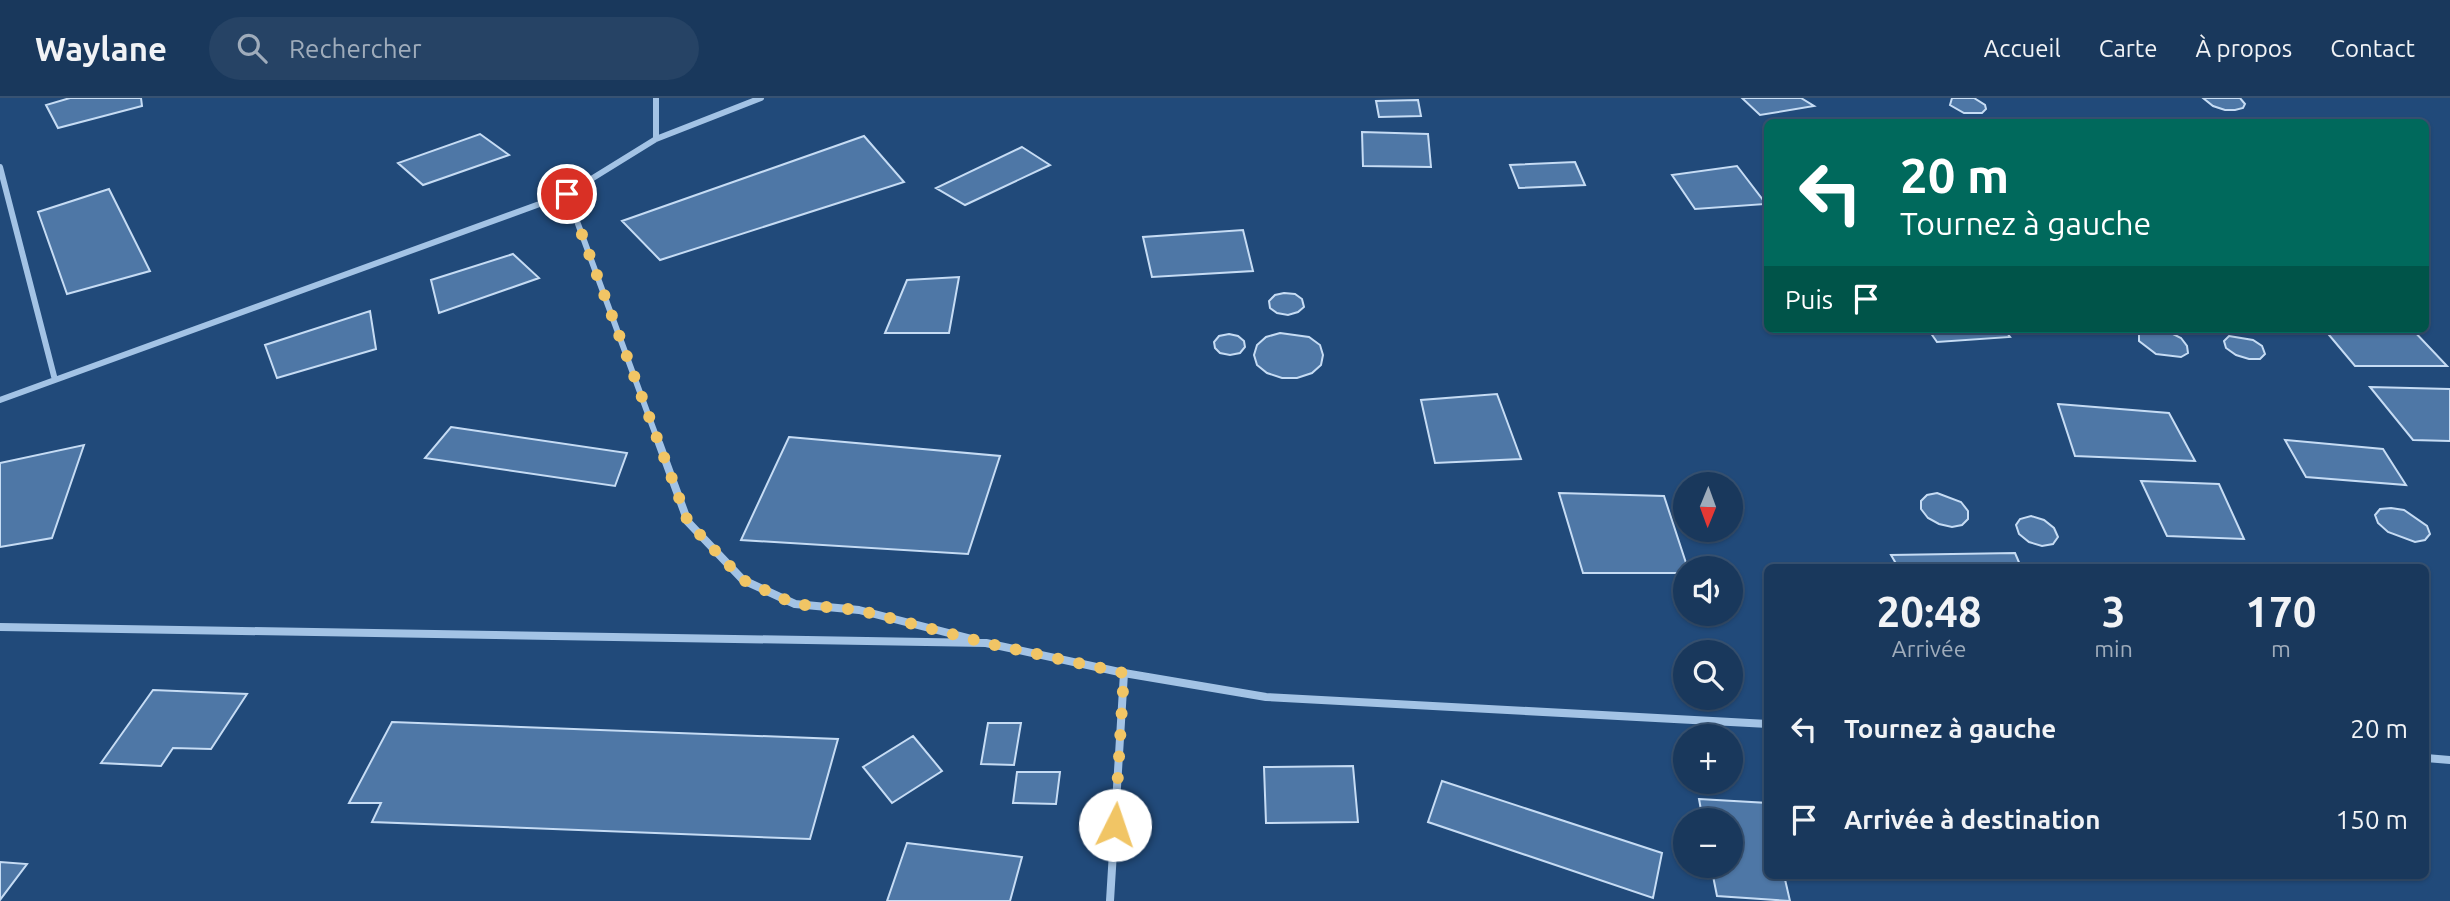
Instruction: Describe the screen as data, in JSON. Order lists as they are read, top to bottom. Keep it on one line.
{"north":"bottom","page":{"header":"Waylane","search":"Rechercher","nav":["Accueil","Carte","À propos","Contact"],"turn":["20 m","Tournez à gauche"],"then":"Puis","map_buttons":["+","−"],"eta":["20:48","Arrivée","3","min","170","m"],"list":[{"name":"Tournez à gauche","value":"20 m"},{"name":"Arrivée à destination","value":"150 m"}]}}
